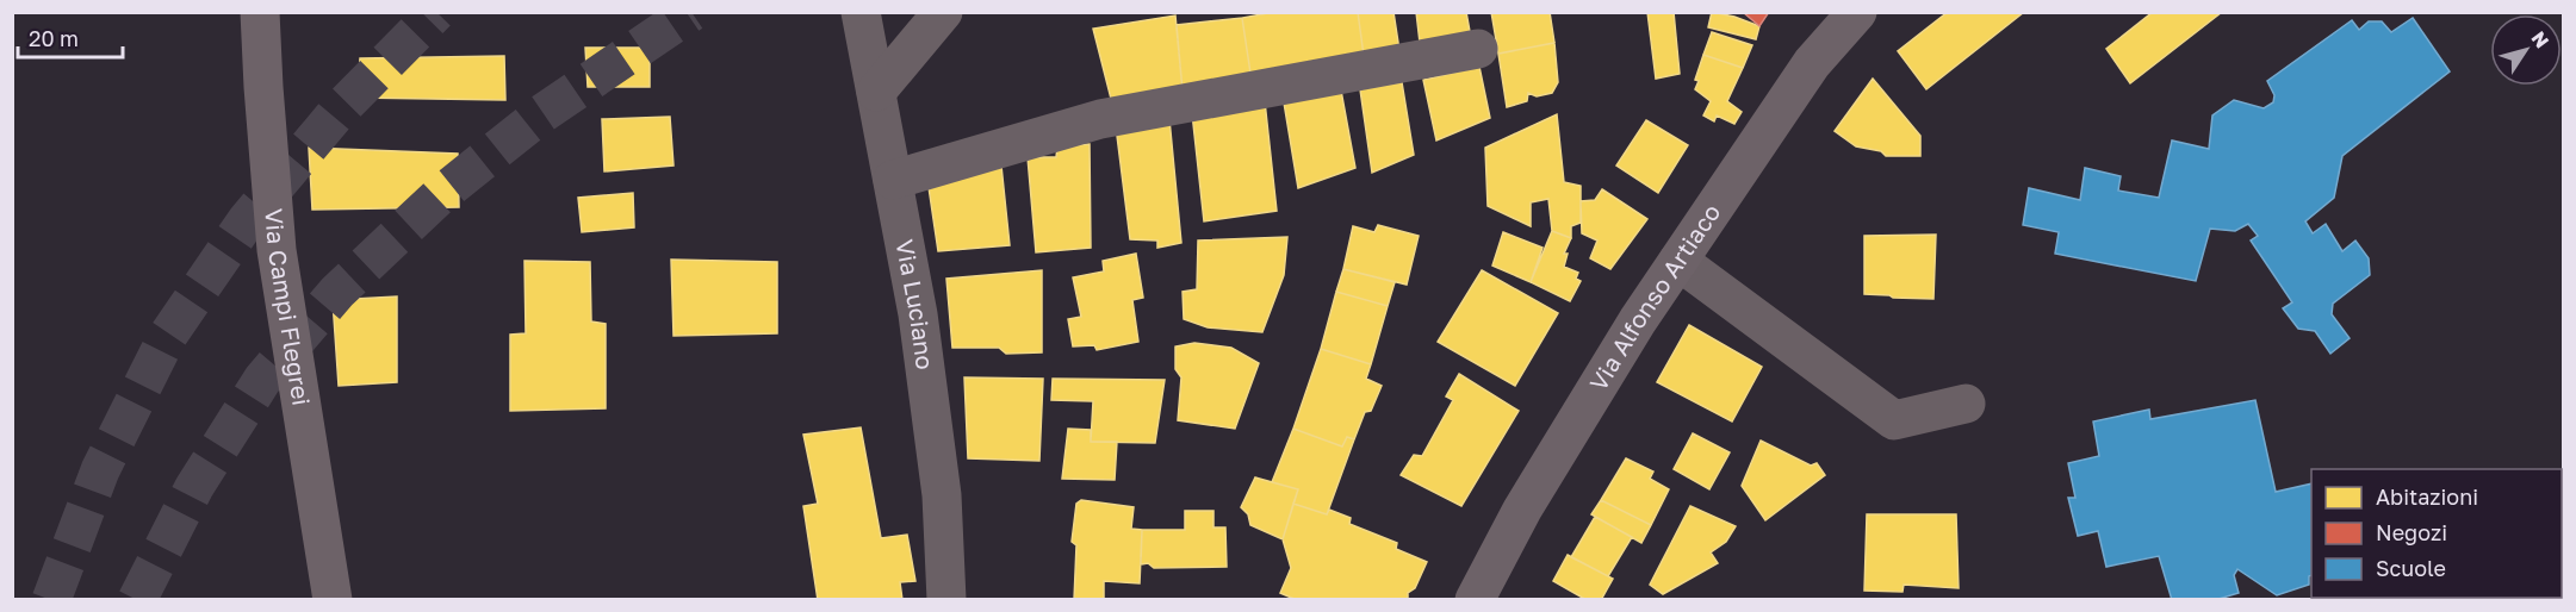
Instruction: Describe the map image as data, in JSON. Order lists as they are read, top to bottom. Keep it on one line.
{"streets":{"main road":["Via Alfonso Artiaco","Via Campi Flegrei"],"street":["Via Luciano"]},"legend":["Abitazioni","Negozi","Scuole"],"scale_bar":"20 m","north":"top right"}
